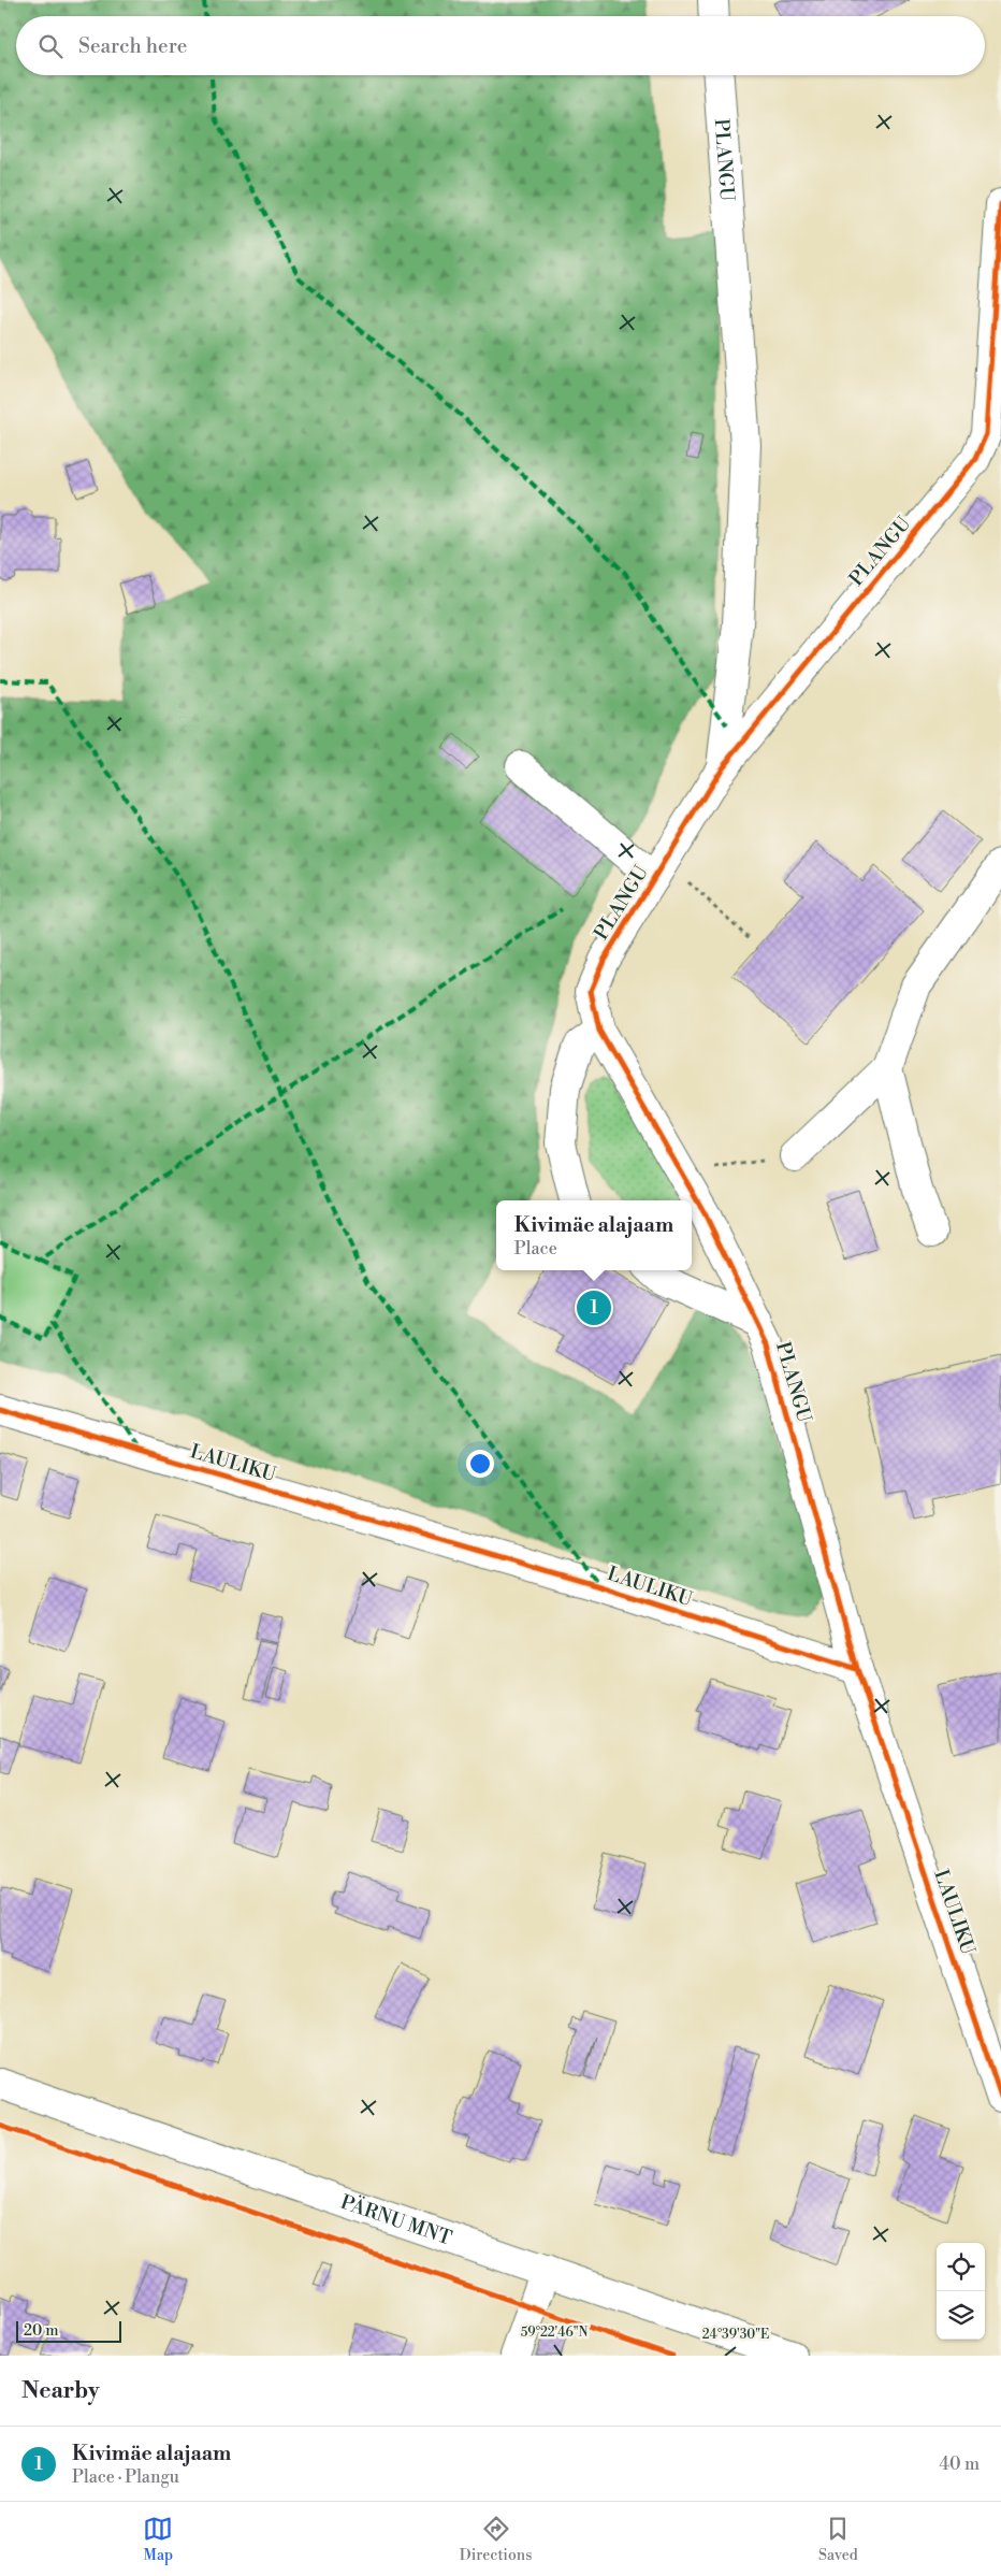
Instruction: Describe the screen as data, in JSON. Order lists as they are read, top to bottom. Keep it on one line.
{"streets":{"street":["PLANGU","LAULIKU","PÄRNU MNT"]},"crossings":[["PLANGU","LAULIKU"]],"scale_bar":"20 m","page":{"search":"Search here","popup":["Kivimäe alajaam","Place"],"pins":"1","scale":"20 m","heading":"Nearby","list":[{"mark":"1","name":"Kivimäe alajaam","note":"Place · Plangu","value":"40 m"}],"nav":["Map","Directions","Saved"]},"coordinates":["59°22'46\"N","24°39'30\"E"]}
